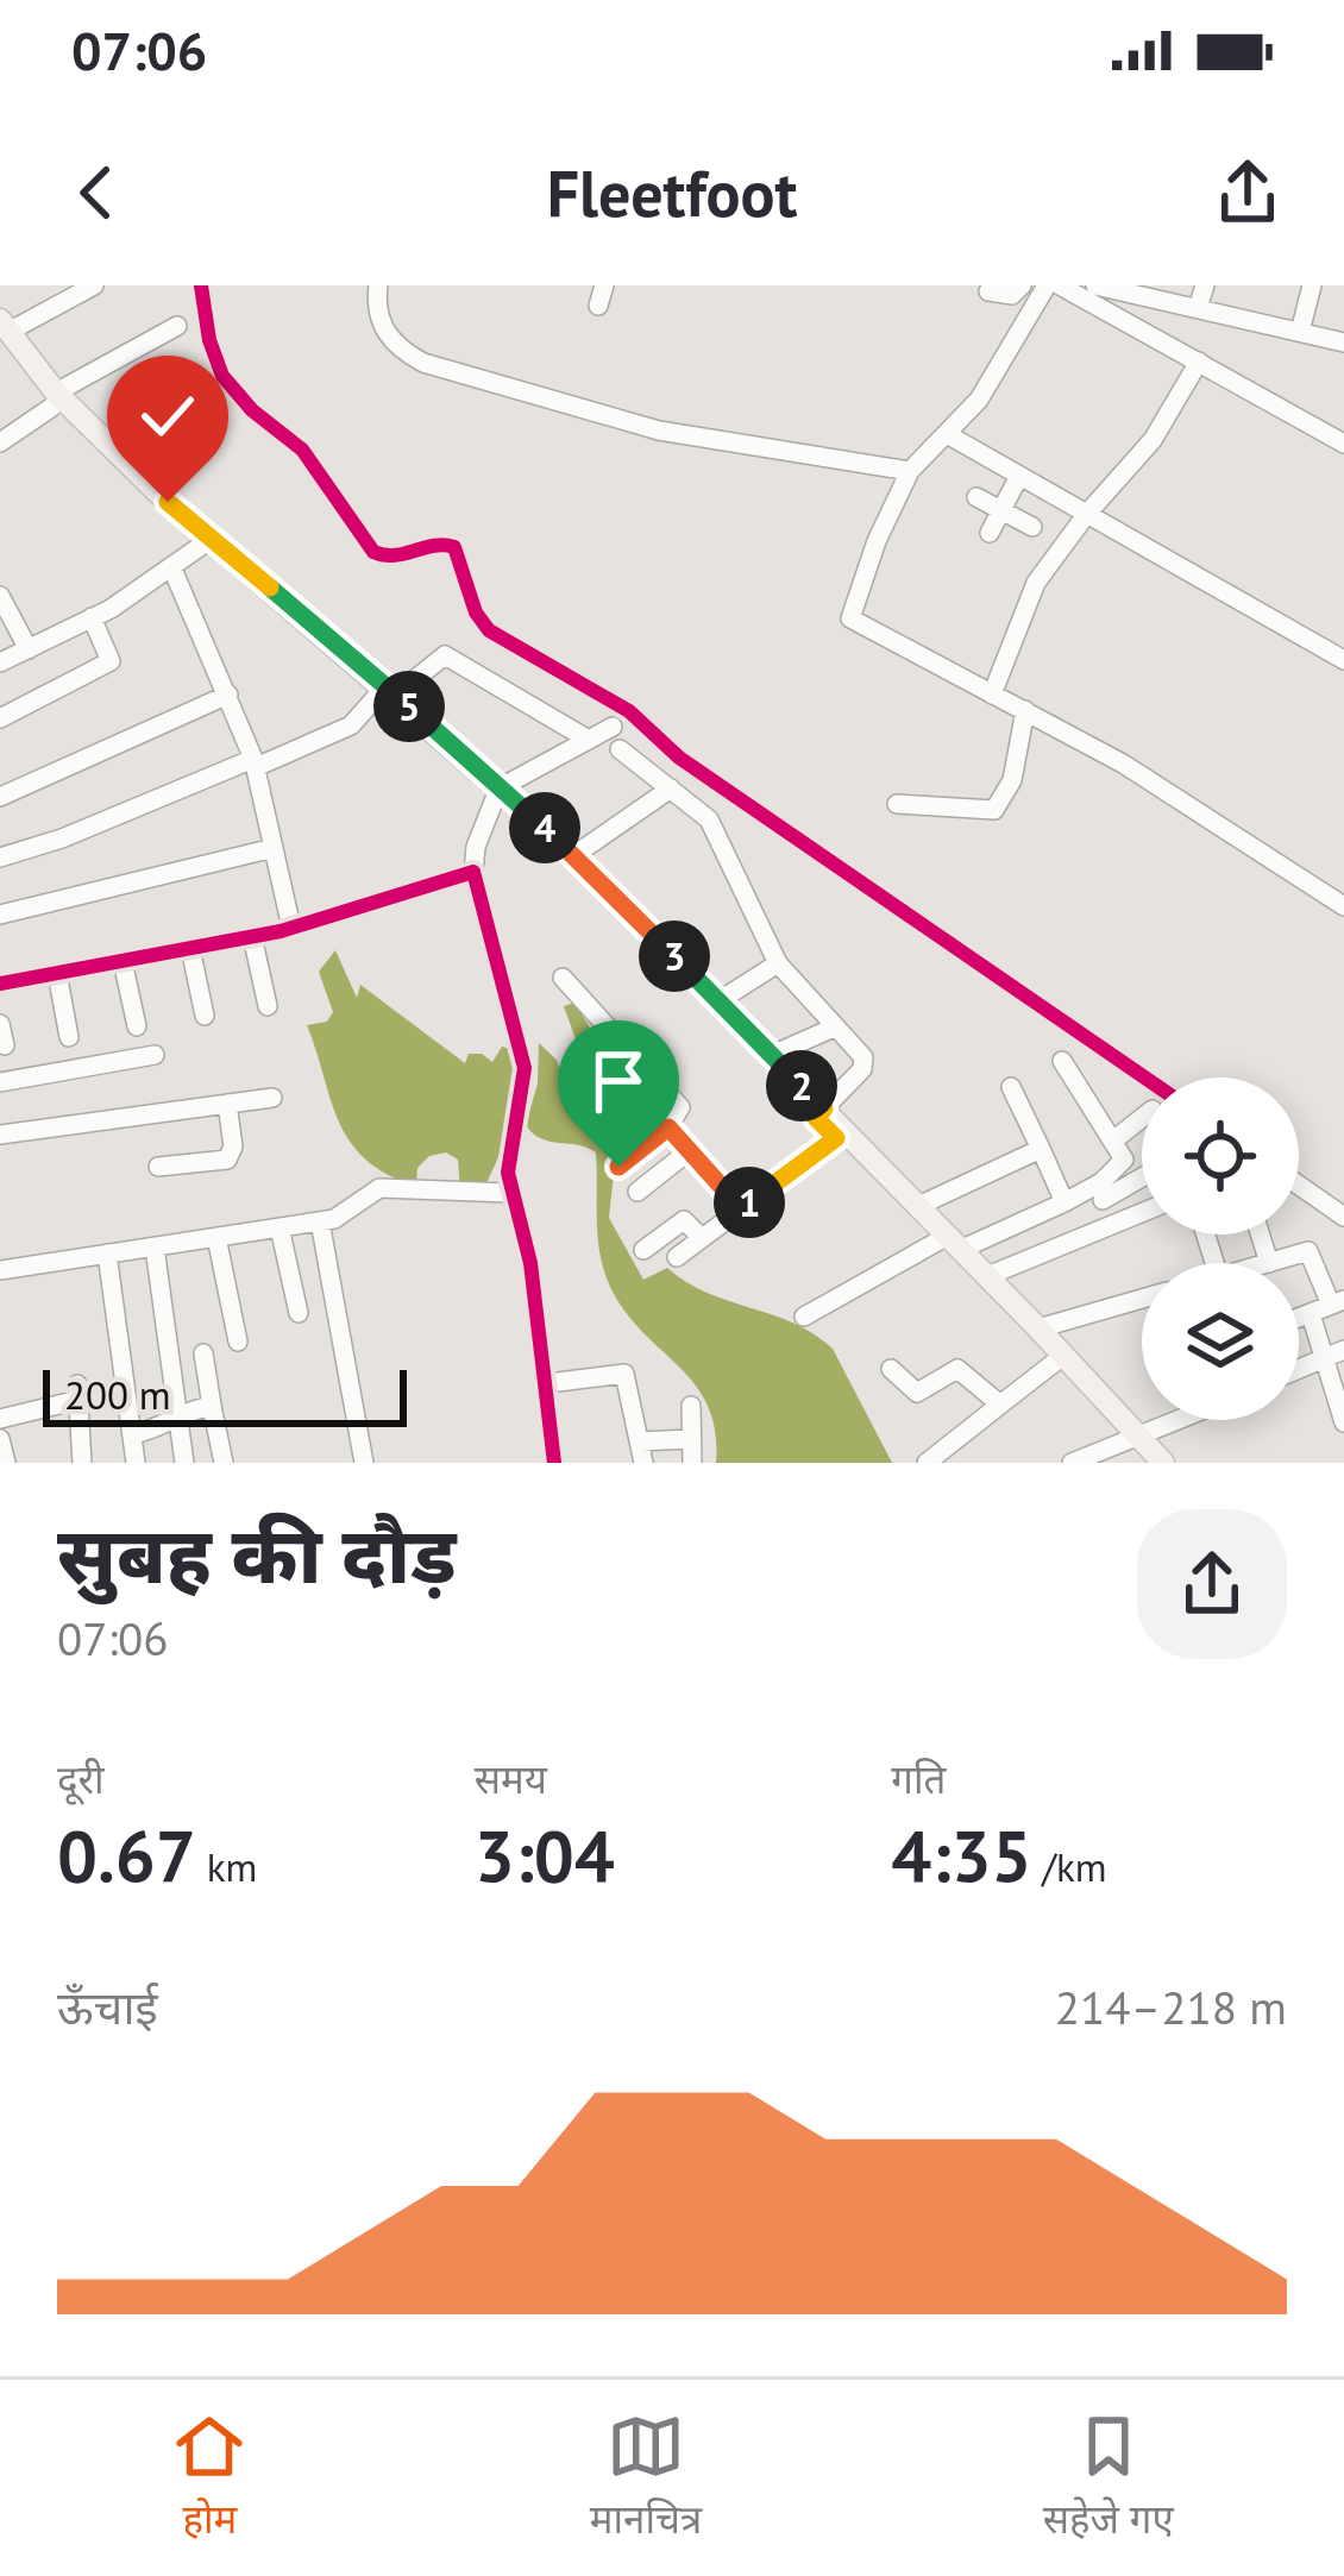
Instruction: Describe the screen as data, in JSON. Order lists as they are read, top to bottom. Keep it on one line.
{"scale_bar":"200 m","page":{"status":"07:06","header":"Fleetfoot","pins":["5","4","3","2","1"],"scale":"200 m","heading":["सुबह की दौड़","07:06"],"stats":[["दूरी","0.67 km"],["समय","3:04"],["गति","4:35 /km"]],"chart":["ऊँचाई","214–218 m"],"tabs":["होम","मानचित्र","सहेजे गए"]}}
